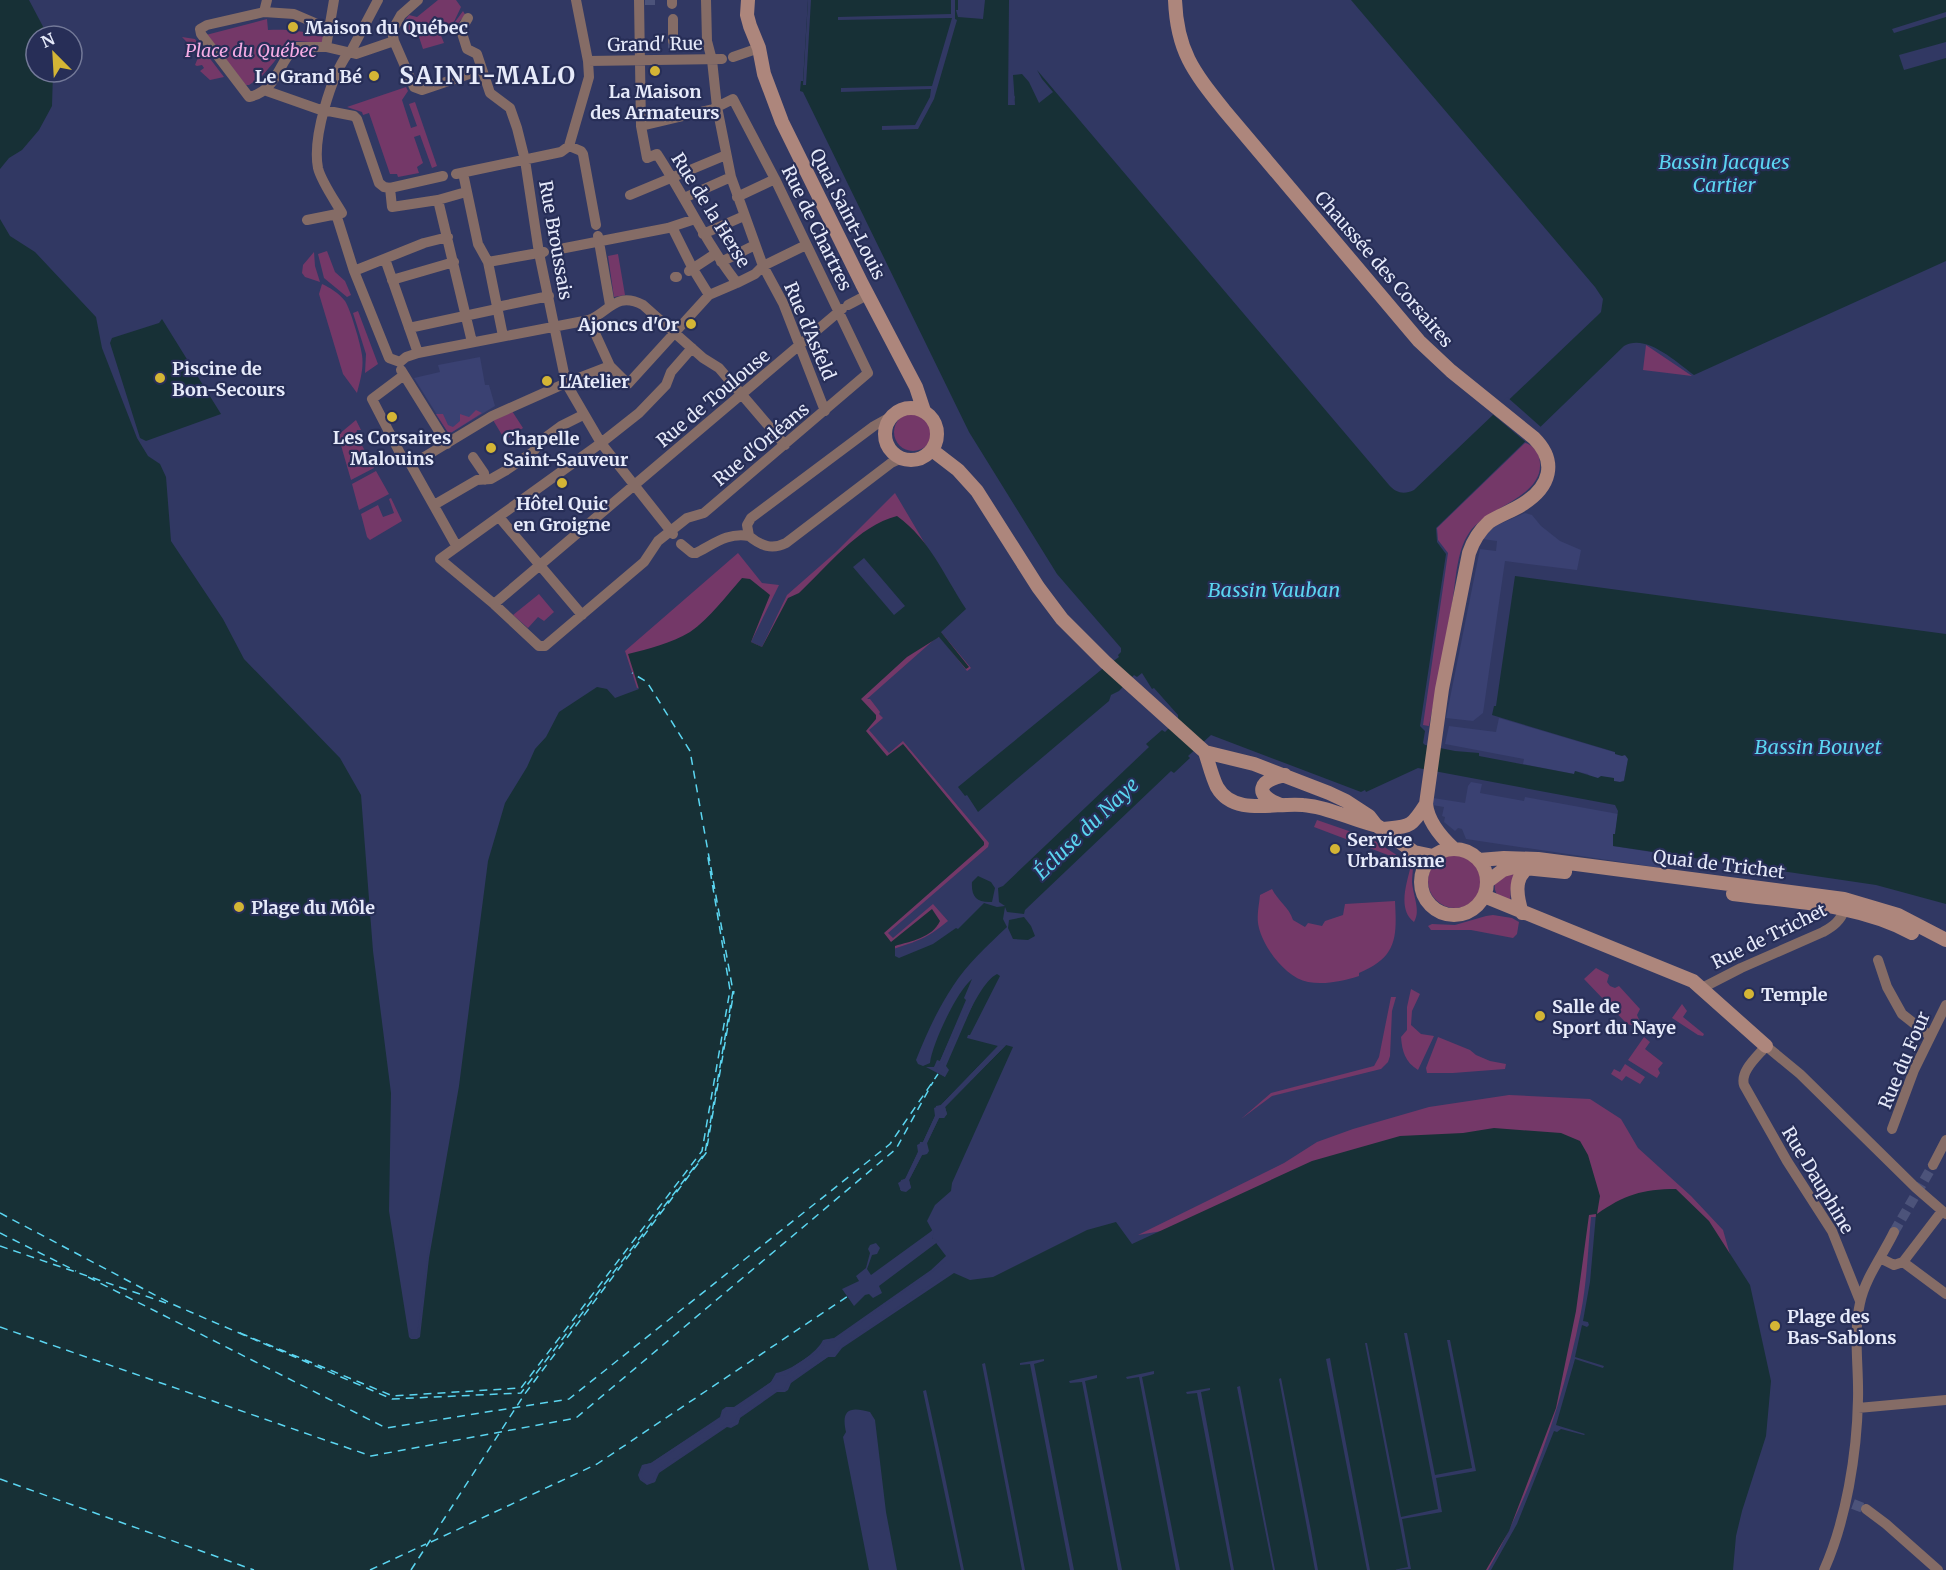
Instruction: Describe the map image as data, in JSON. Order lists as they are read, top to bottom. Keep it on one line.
{"streets":{"main road":["Quai Saint-Louis","Chaussée des Corsaires","Quai de Trichet"],"street":["Grand' Rue","Rue de la Herse","Rue de Chartres","Rue Broussais","Rue d'Asfeld","Rue de Toulouse","Rue d'Orléans","Rue de Trichet","Rue du Four","Rue Dauphine"]},"crossings":[["Grand' Rue","Rue d'Asfeld"],["Quai Saint-Louis","Rue de Toulouse"],["Rue de Chartres","Rue d'Asfeld"],["Rue de Chartres","Rue de Toulouse"],["Rue de Chartres","Rue d'Orléans"],["Rue Broussais","Rue de Toulouse"],["Rue Broussais","Rue d'Orléans"],["Rue d'Asfeld","Rue de Toulouse"],["Rue d'Asfeld","Rue d'Orléans"],["Rue de Toulouse","Rue d'Orléans"],["Quai de Trichet","Rue de Trichet"]],"districts":["SAINT-MALO"],"water":["Bassin Jacques Cartier","Bassin Vauban","Bassin Bouvet","Écluse du Naye"],"parks":["Place du Québec"],"places":["Maison du Québec","La Maison des Armateurs","Le Grand Bé","Ajoncs d'Or","Piscine de Bon-Secours","L'Atelier","Les Corsaires Malouins","Chapelle Saint-Sauveur","Hôtel Quic en Groigne","Service Urbanisme","Plage du Môle","Temple","Salle de Sport du Naye","Plage des Bas-Sablons"],"north":"top left"}
